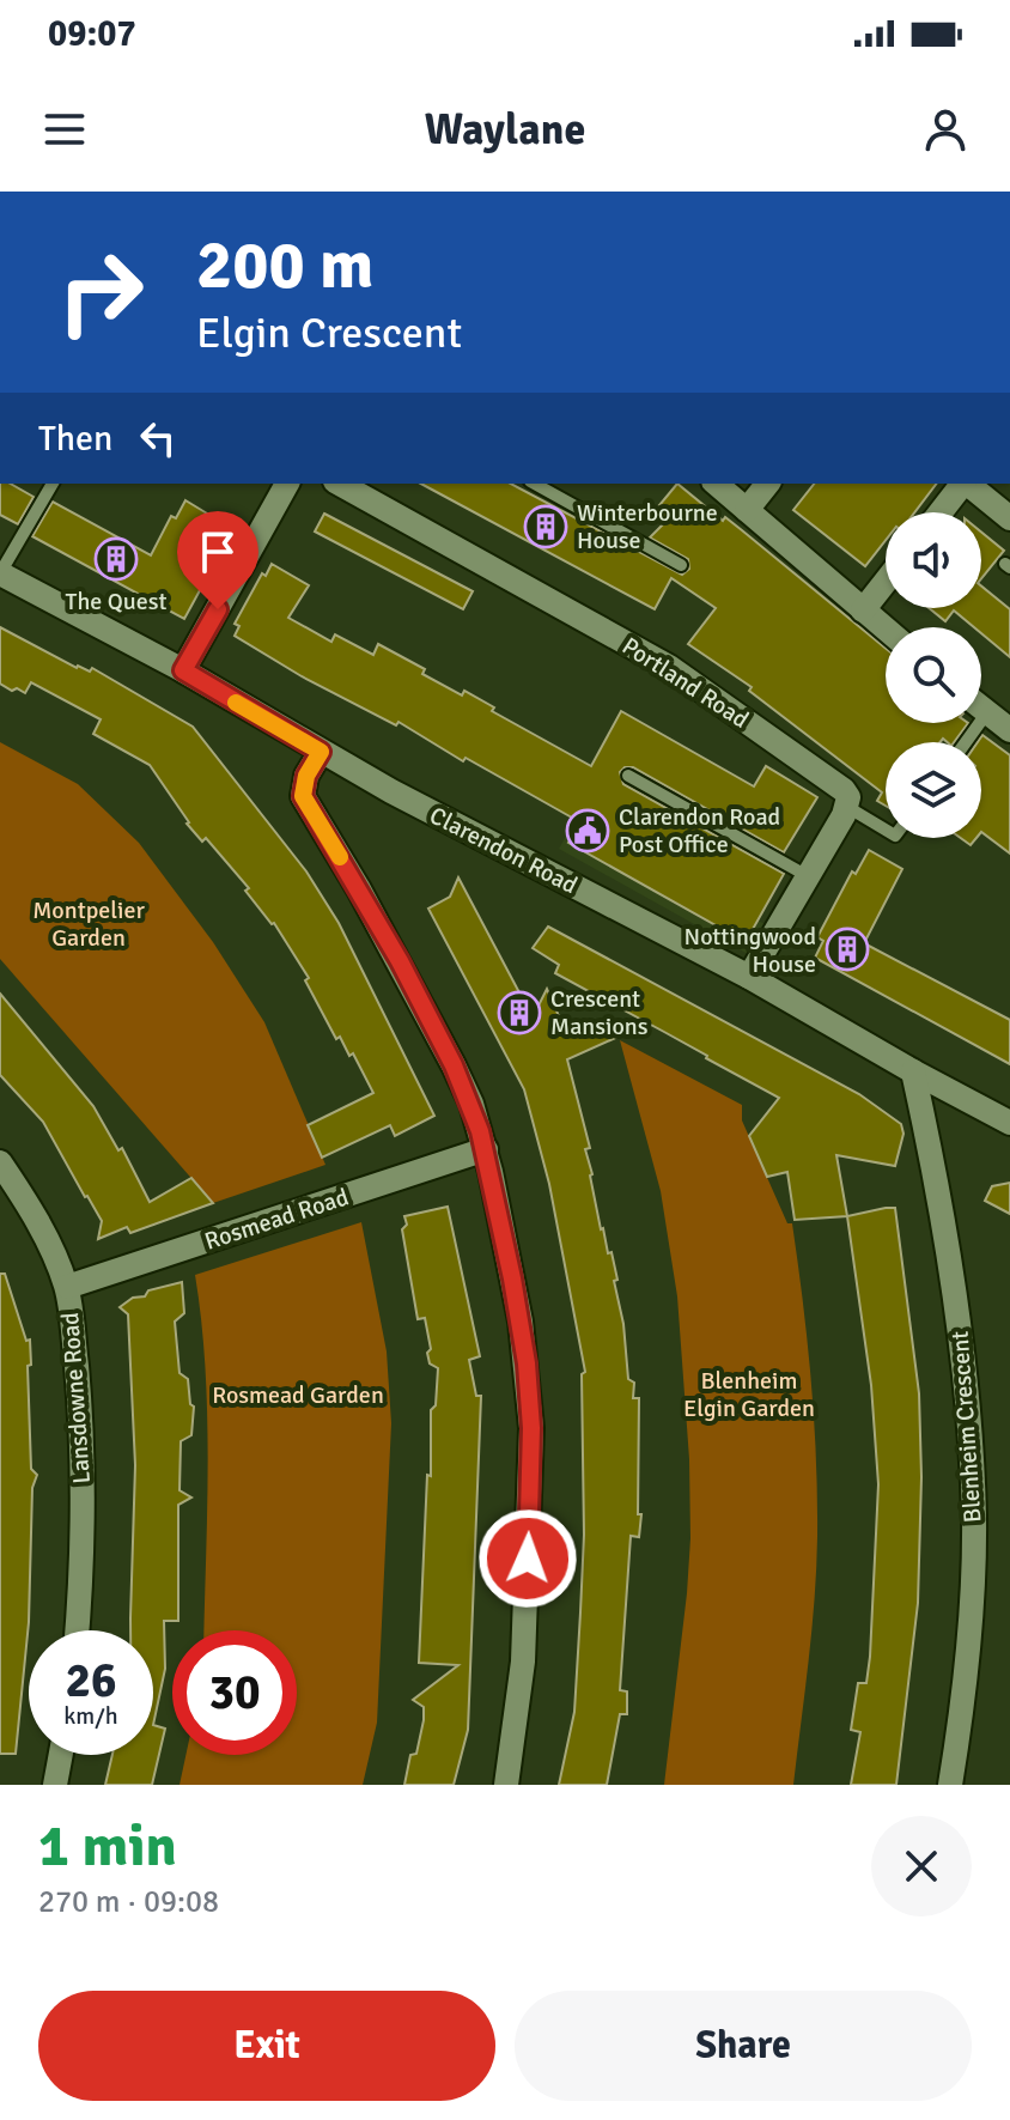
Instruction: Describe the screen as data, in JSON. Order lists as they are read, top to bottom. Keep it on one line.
{"streets":{"street":["Portland Road","Clarendon Road","Rosmead Road","Lansdowne Road","Blenheim Crescent"]},"crossings":[["Clarendon Road","Blenheim Crescent"],["Rosmead Road","Lansdowne Road"]],"parks":["Montpelier Garden","Blenheim Elgin Garden","Rosmead Garden"],"places":{"building":["Winterbourne House","The Quest","Nottingwood House","Crescent Mansions"],"public building":["Clarendon Road Post Office"]},"page":{"status":"09:07","header":"Waylane","turn":["200 m","Elgin Crescent"],"then":"Then","speed":"26 km/h","limit":"30","heading":["1 min","270 m · 09:08"],"buttons":["Exit","Share"]}}
